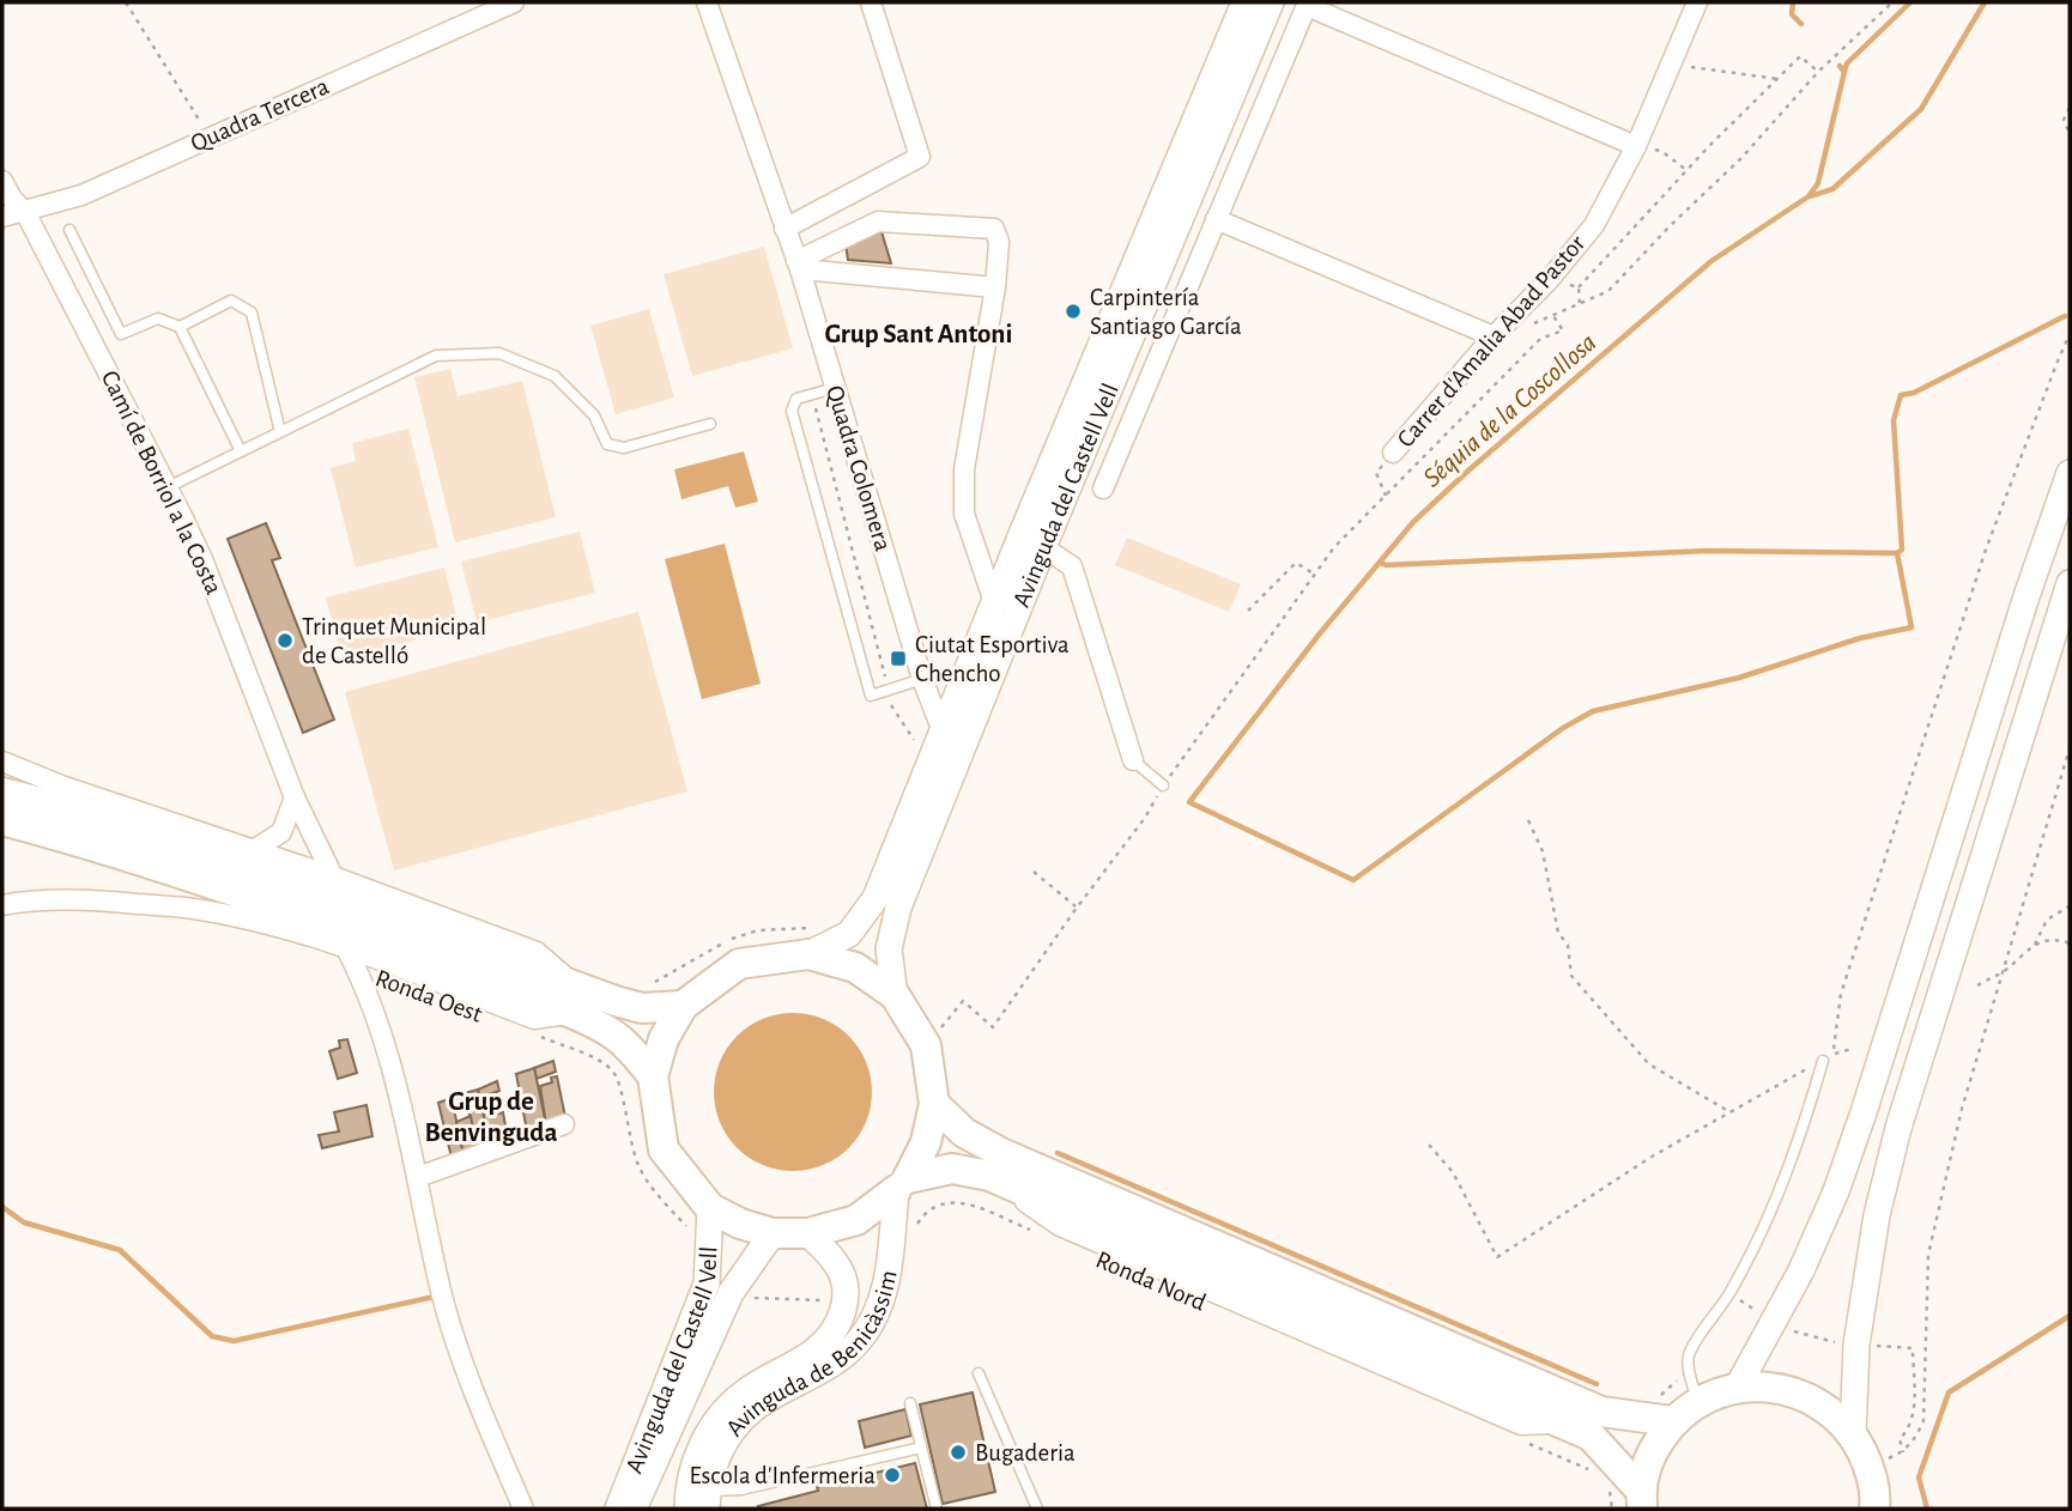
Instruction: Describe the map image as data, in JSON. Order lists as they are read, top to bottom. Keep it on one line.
{"streets":{"main road":["Avinguda del Castell Vell","Ronda Oest","Ronda Nord","Avinguda de Benicàssim"],"street":["Quadra Tercera","Carrer d'Amalia Abad Pastor","Quadra Colomera","Camí de Borriol a la Costa"]},"crossings":[["Quadra Tercera","Camí de Borriol a la Costa"],["Quadra Colomera","Avinguda del Castell Vell"],["Camí de Borriol a la Costa","Ronda Oest"],["Avinguda del Castell Vell","Ronda Oest"],["Avinguda del Castell Vell","Ronda Nord"],["Avinguda del Castell Vell","Avinguda de Benicàssim"],["Ronda Oest","Ronda Nord"],["Ronda Oest","Avinguda de Benicàssim"],["Ronda Nord","Avinguda de Benicàssim"]],"districts":["Grup Sant Antoni","Grup de Benvinguda"],"water":["Séquia de la Coscollosa"],"places":{"other":["Carpintería Santiago García","Trinquet Municipal de Castelló","Bugaderia","Escola d'Infermeria"],"transit":["Ciutat Esportiva Chencho"]}}
